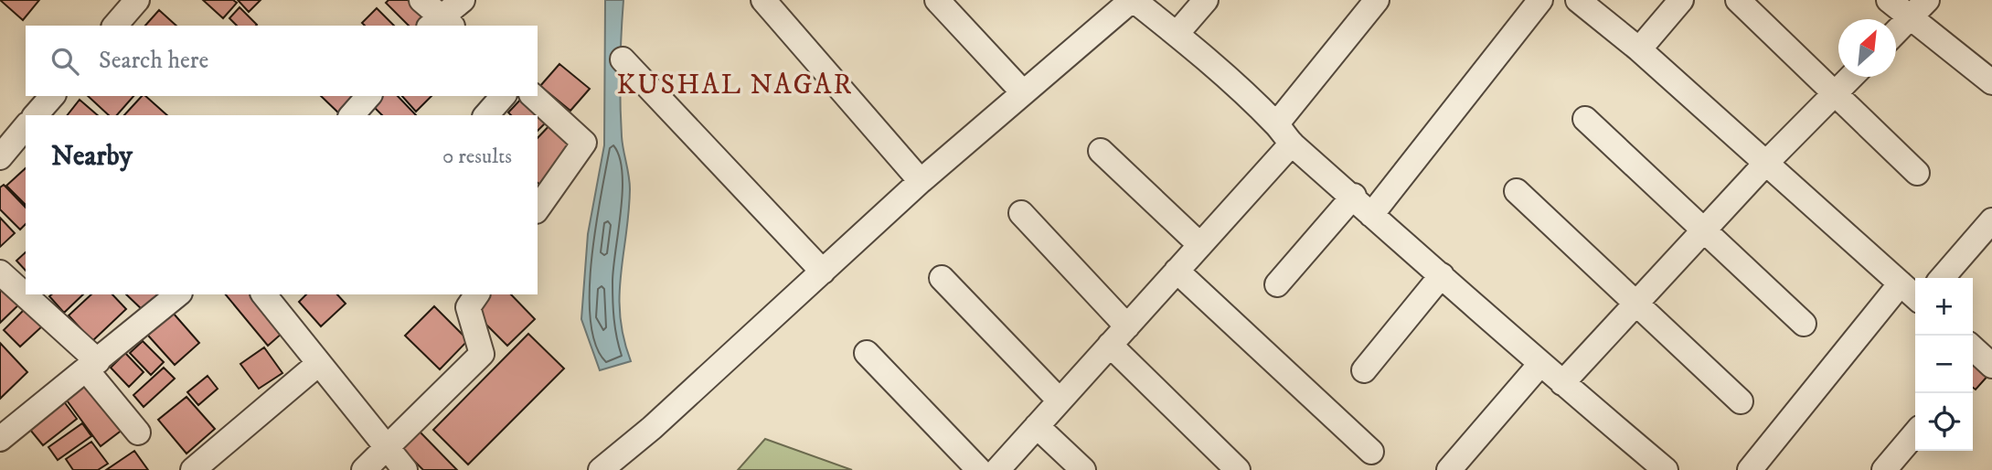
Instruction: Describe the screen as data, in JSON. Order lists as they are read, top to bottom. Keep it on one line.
{"districts":["KUSHAL NAGAR"],"north":"top right","page":{"search":"Search here","heading":["Nearby","0 results"],"map_buttons":["+","−"]}}
